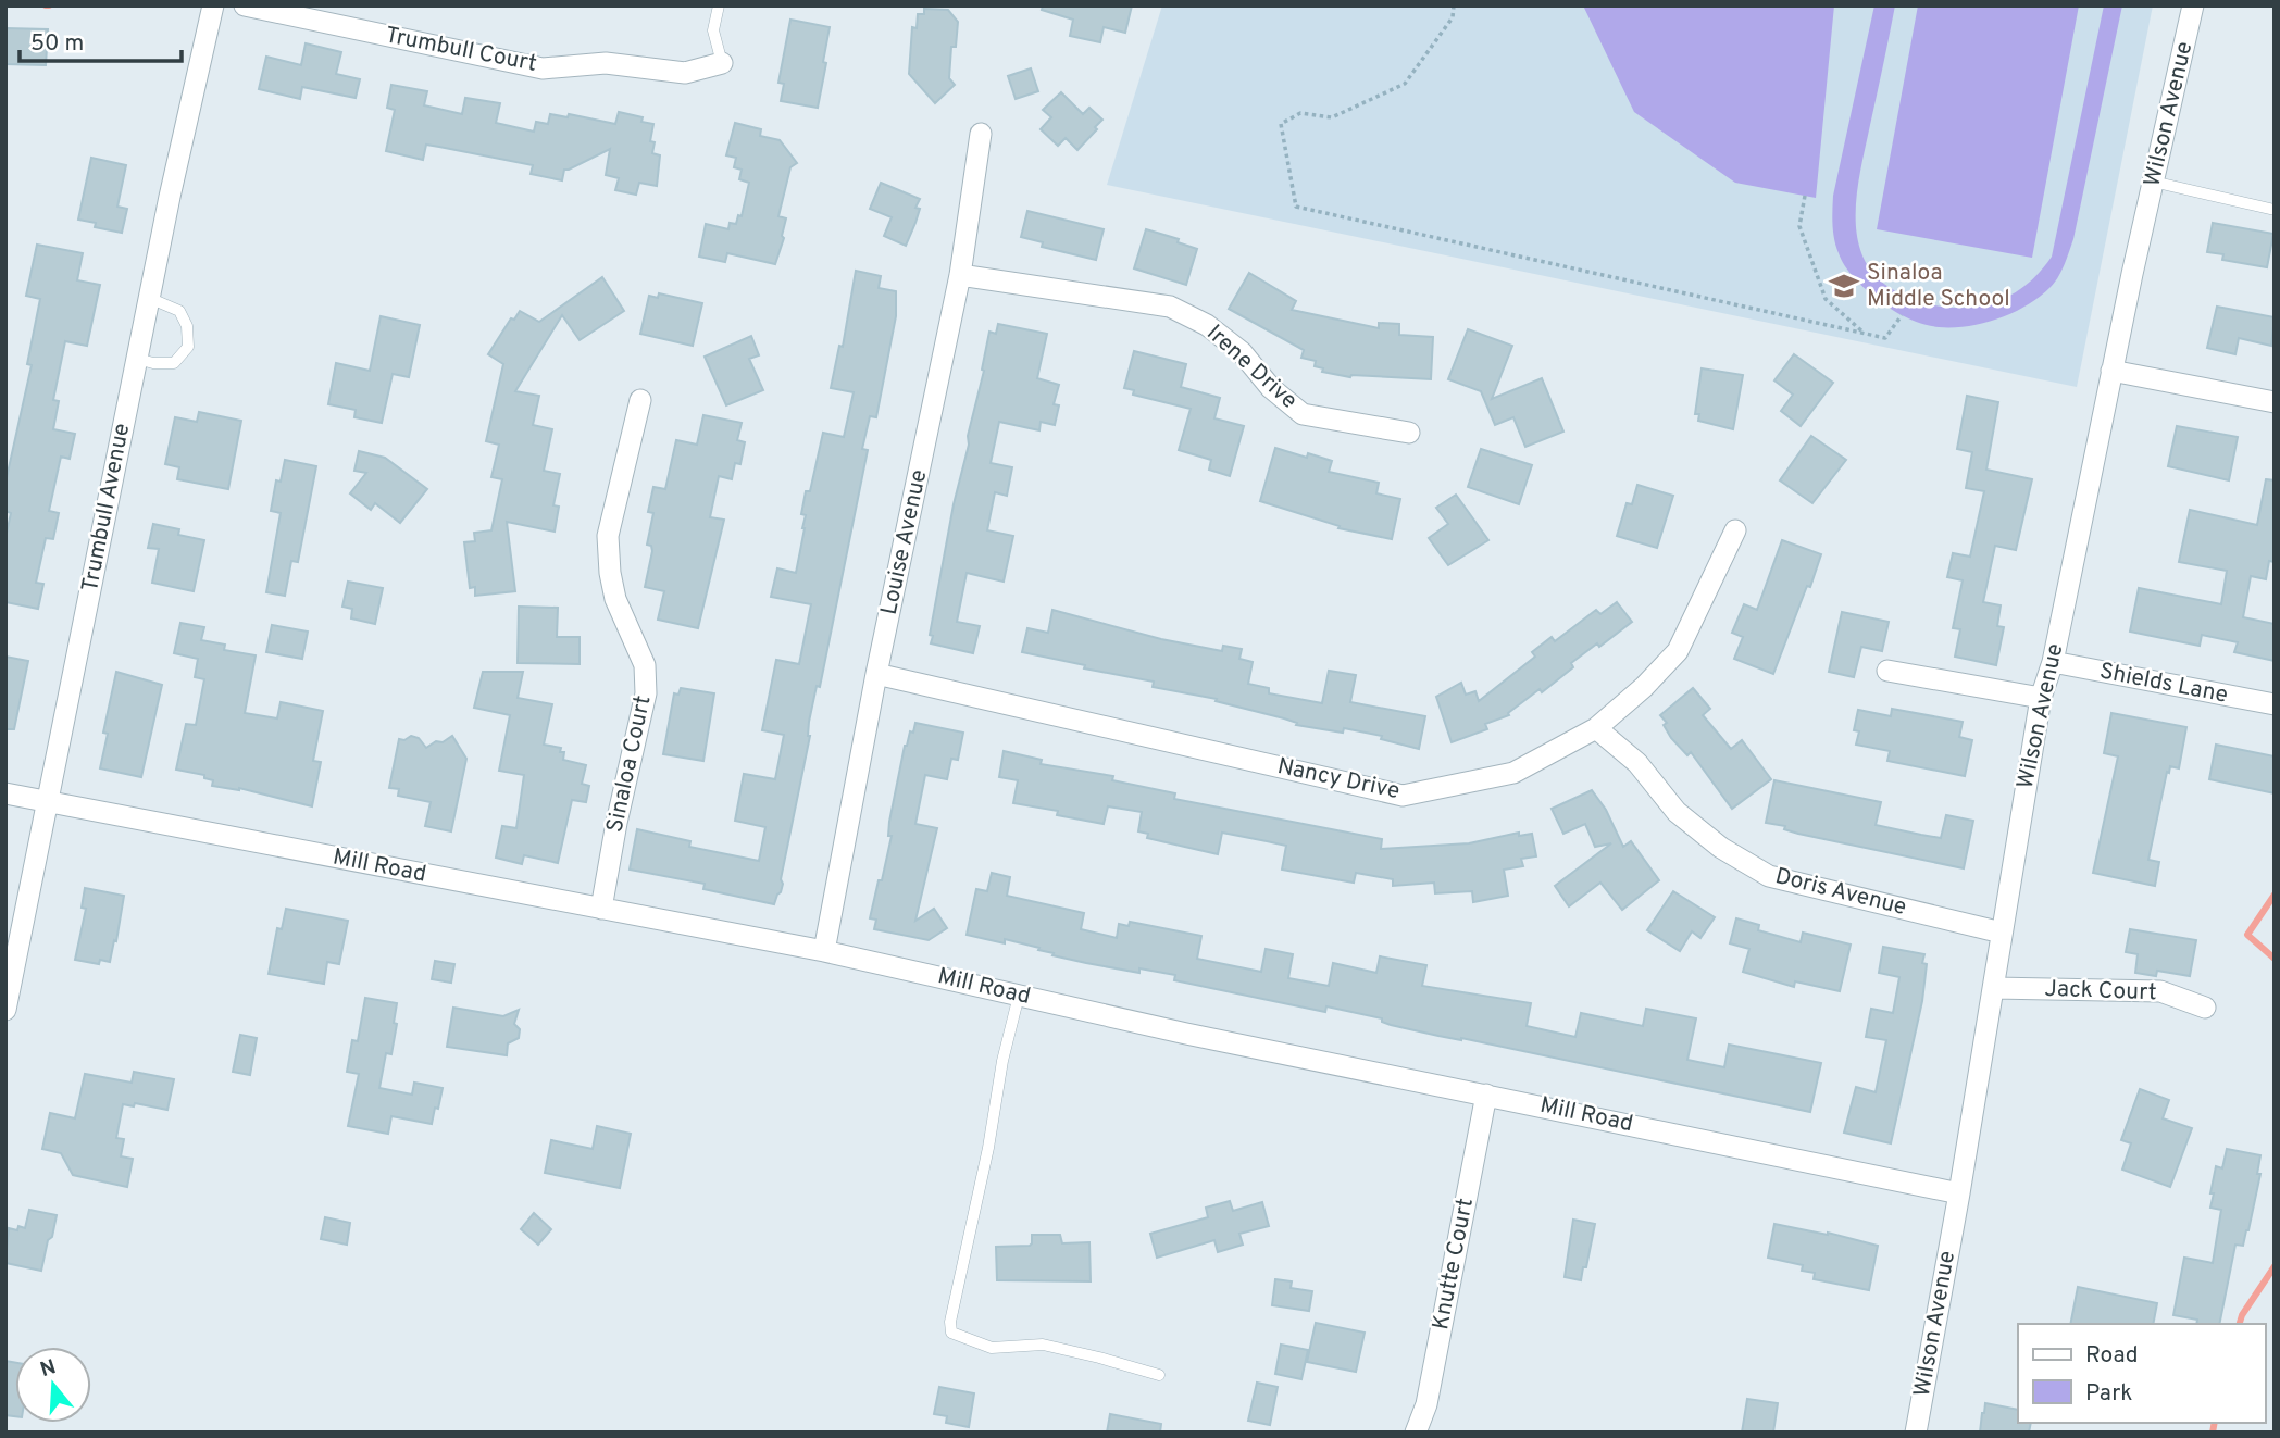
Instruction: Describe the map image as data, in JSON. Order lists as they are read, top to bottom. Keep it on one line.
{"streets":{"street":["Trumbull Court","Wilson Avenue","Irene Drive","Trumbull Avenue","Louise Avenue","Shields Lane","Sinaloa Court","Nancy Drive","Mill Road","Doris Avenue","Jack Court","Knutte Court"]},"crossings":[["Wilson Avenue","Shields Lane"],["Wilson Avenue","Mill Road"],["Wilson Avenue","Doris Avenue"],["Wilson Avenue","Jack Court"],["Irene Drive","Louise Avenue"],["Trumbull Avenue","Mill Road"],["Louise Avenue","Nancy Drive"],["Louise Avenue","Mill Road"],["Sinaloa Court","Mill Road"],["Nancy Drive","Doris Avenue"],["Mill Road","Knutte Court"]],"places":{"school or university":["Sinaloa Middle School"]},"legend":["Road","Park"],"scale_bar":"50 m","north":"top"}
